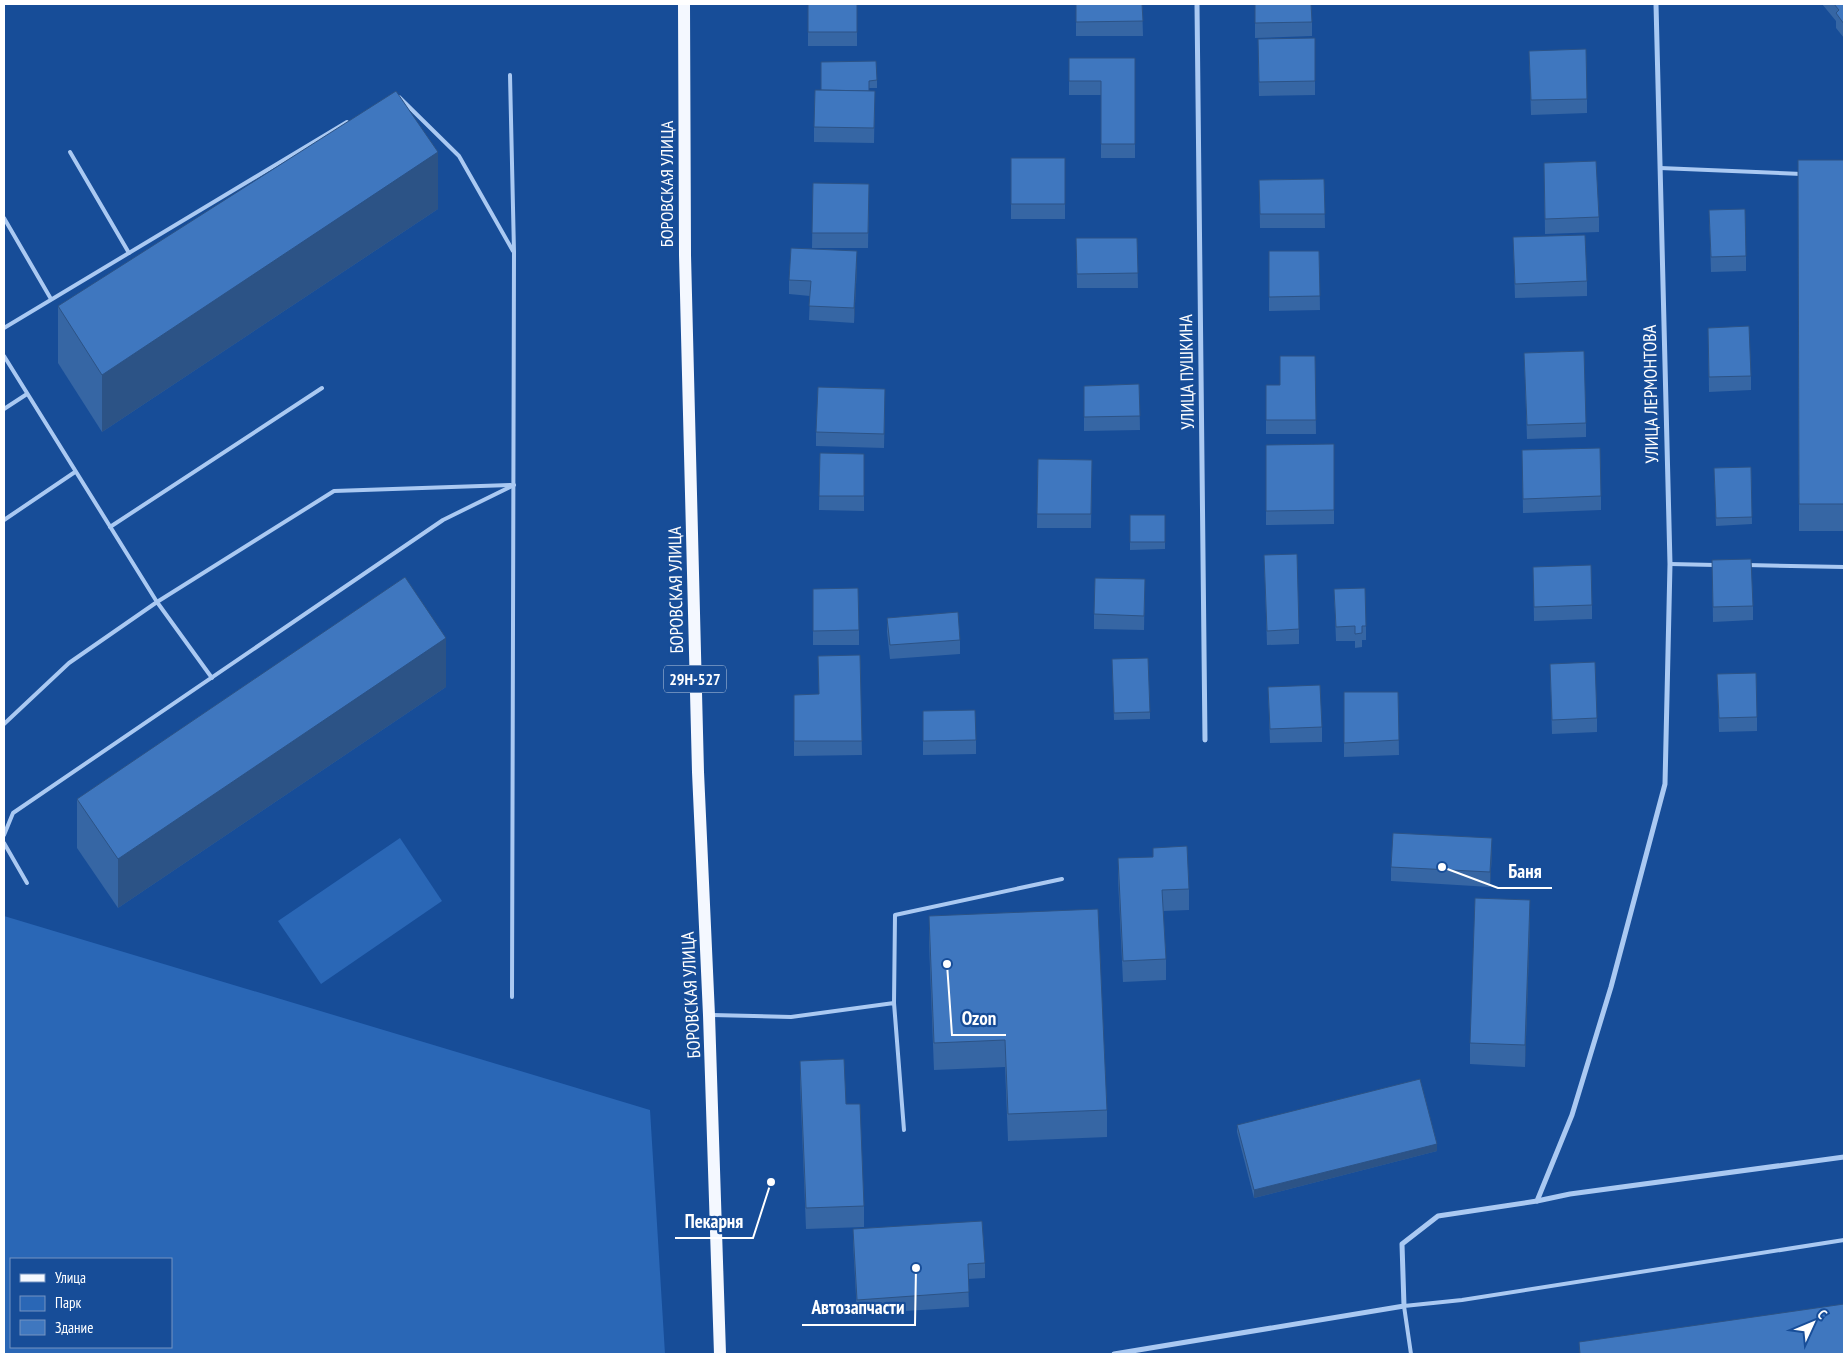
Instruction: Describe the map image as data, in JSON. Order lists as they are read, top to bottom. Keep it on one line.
{"streets":{"main road":["БОРОВСКАЯ УЛИЦА","29Н-527"],"street":["УЛИЦА ПУШКИНА","УЛИЦА ЛЕРМОНТОВА"]},"places":["Баня","Ozon","Пекарня","Автозапчасти"],"legend":["Улица","Парк","Здание"],"north":"top right"}
